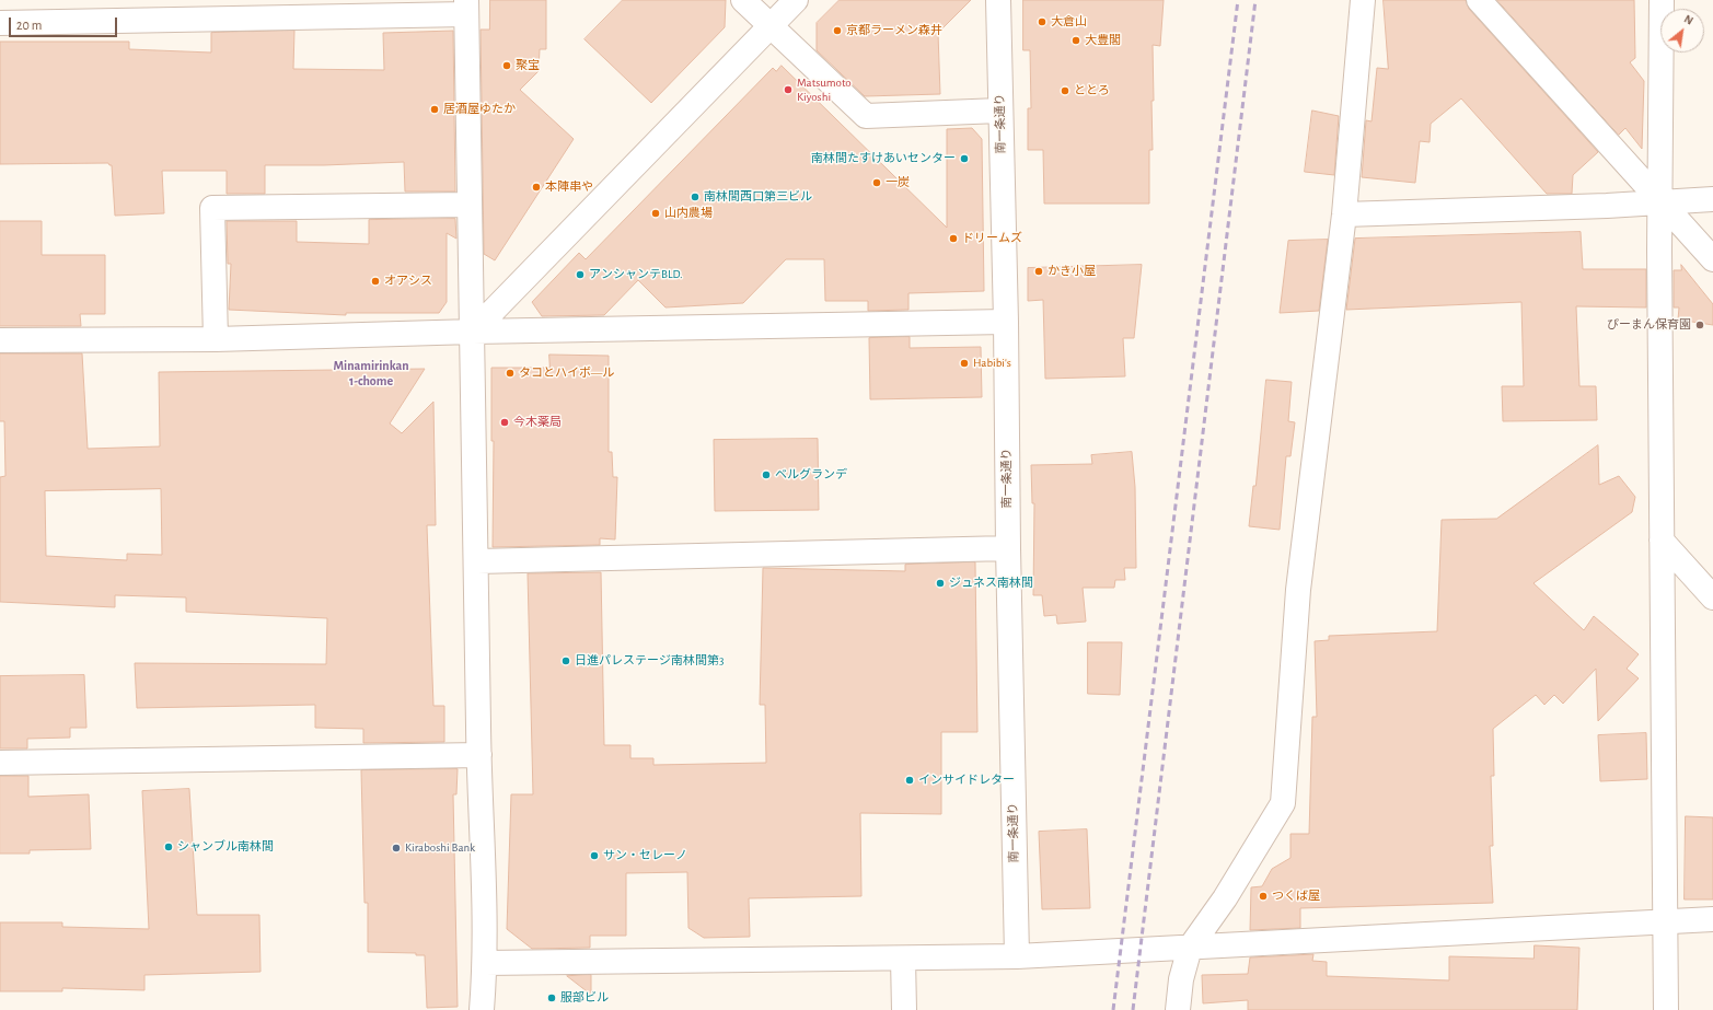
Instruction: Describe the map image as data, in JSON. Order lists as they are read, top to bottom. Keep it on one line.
{"streets":{"street":["南一条通り"]},"districts":["Minamirinkan 1-chome"],"places":["大倉山","京都ラーメン森井","大豊閣","聚宝","Matsumoto Kiyoshi","ととろ","居酒屋ゆたか","南林間たすけあいセンター","一炭","本陣串や","南林間西口第三ビル","山内農場","ドリームズ","かき小屋","アンシャンテBLD.","オアシス","ぴーまん保育園","Habibi's","タコとハイボ―ル","今木薬局","ベルグランデ","ジュネス南林間","日進パレステージ南林間第3","インサイドレター","シャンブル南林間","Kiraboshi Bank","サン・セレーノ","つくば屋","服部ビル"],"scale_bar":"20 m","north":"top right"}
